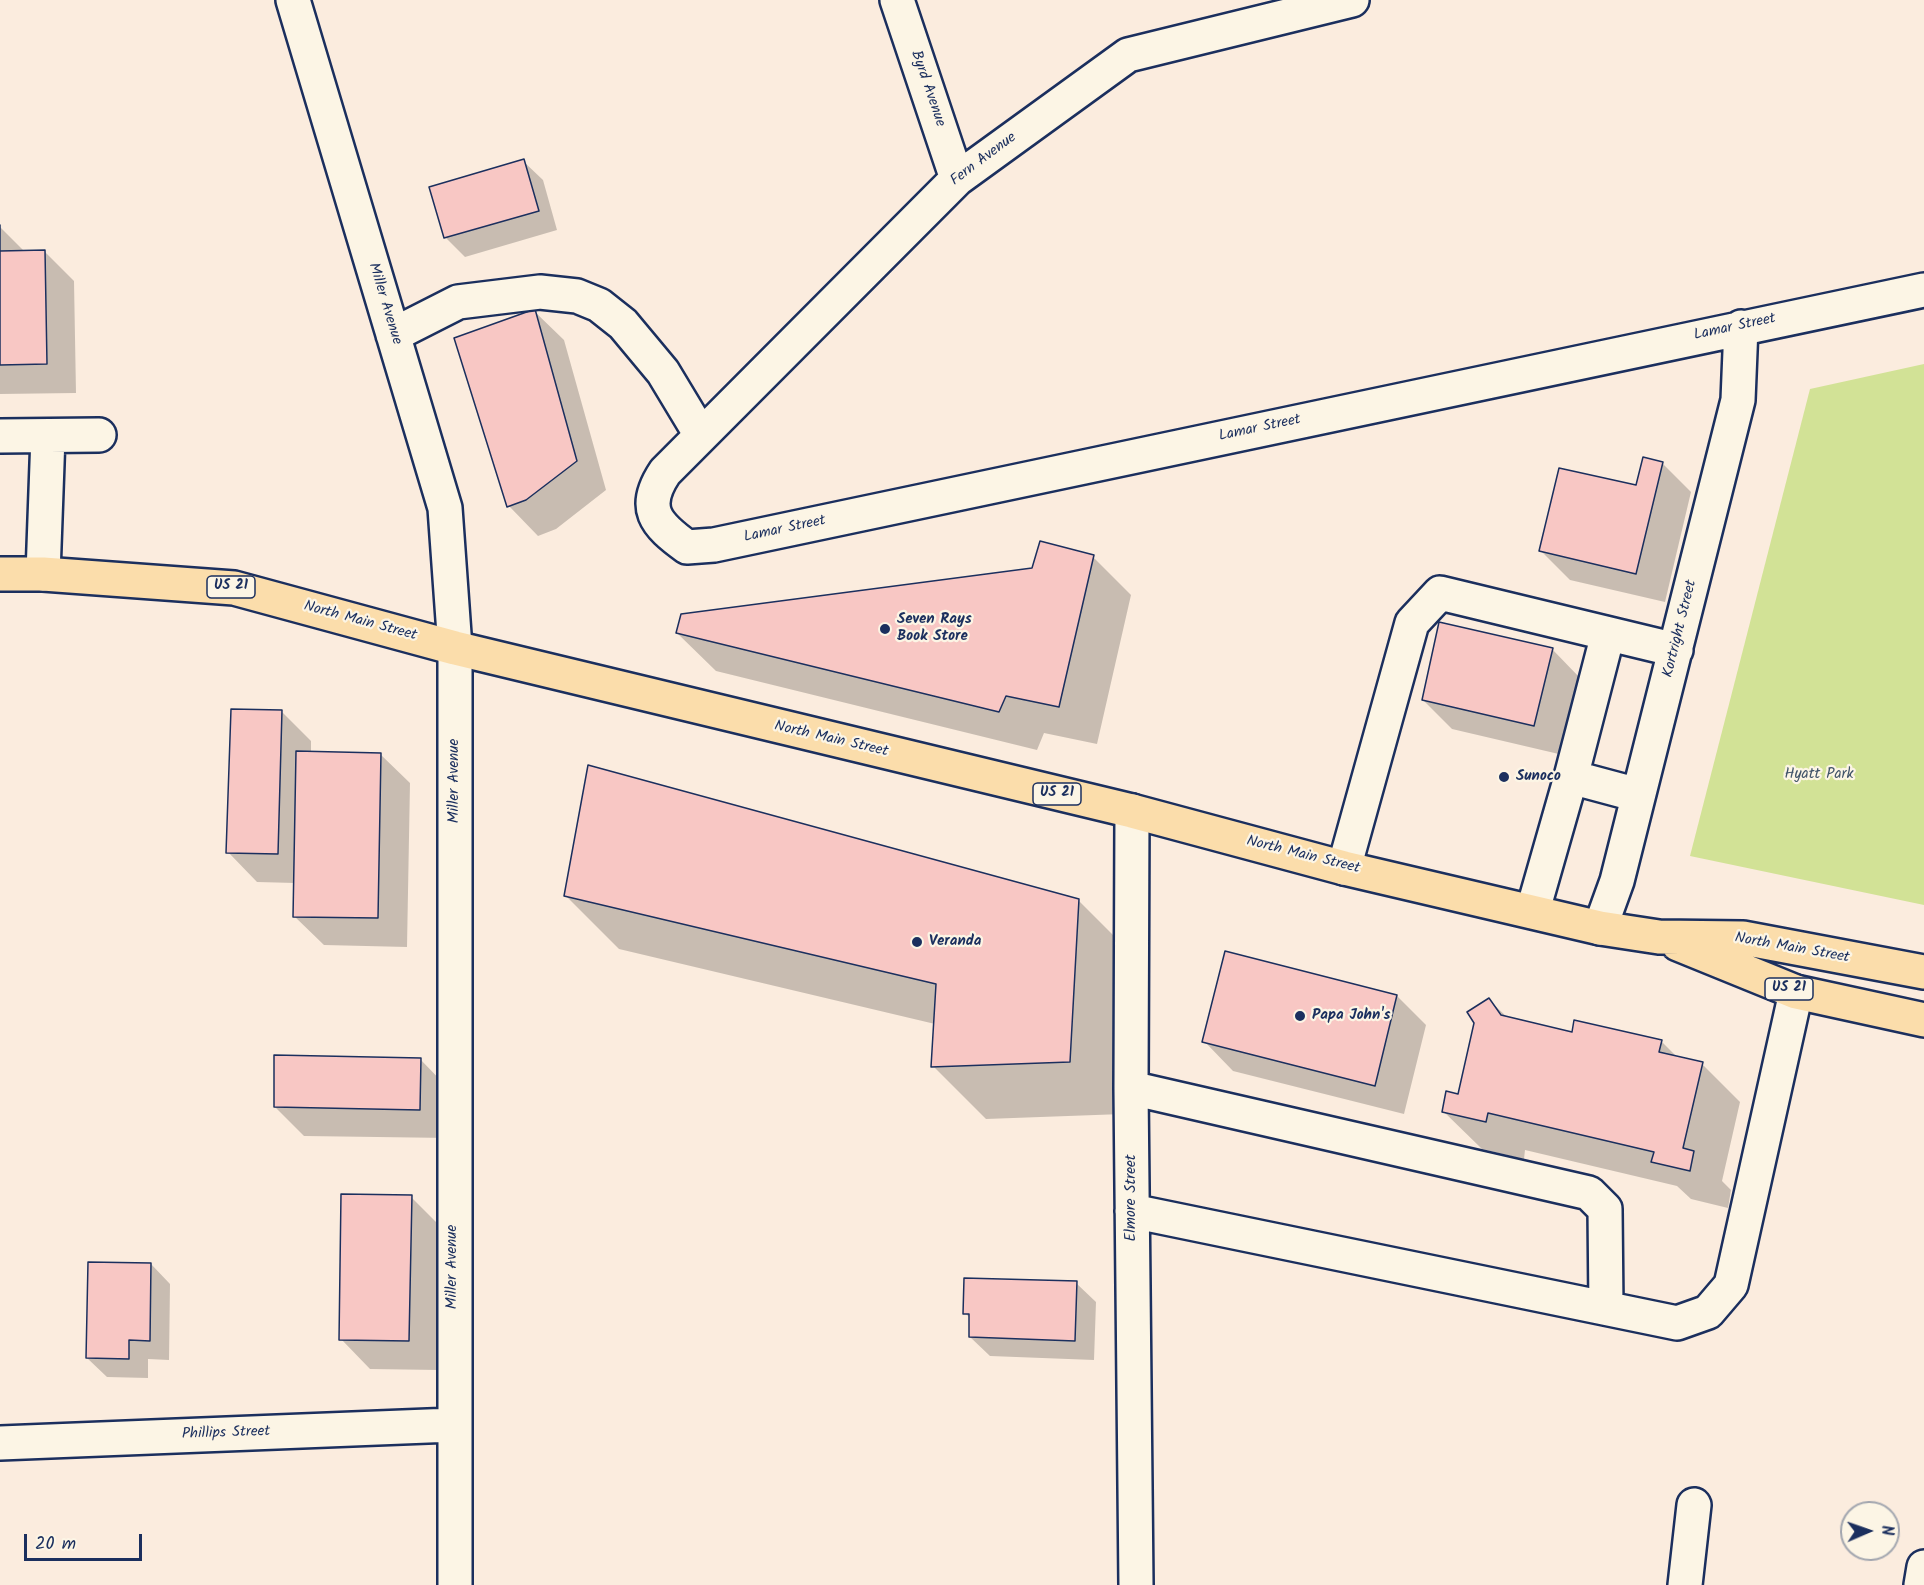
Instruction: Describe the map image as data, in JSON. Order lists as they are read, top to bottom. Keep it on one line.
{"streets":{"main road":["US 21","North Main Street"],"street":["Byrd Avenue","Fern Avenue","Miller Avenue","Lamar Street","Kortright Street","Elmore Street","Phillips Street"]},"crossings":[["Byrd Avenue","Fern Avenue"],["Fern Avenue","Lamar Street"],["Miller Avenue","North Main Street"],["Miller Avenue","Phillips Street"],["Lamar Street","Kortright Street"],["North Main Street","Kortright Street"],["North Main Street","Elmore Street"]],"parks":["Hyatt Park"],"places":["Seven Rays Book Store","Sunoco","Veranda","Papa John's"],"scale_bar":"20 m","north":"right"}
